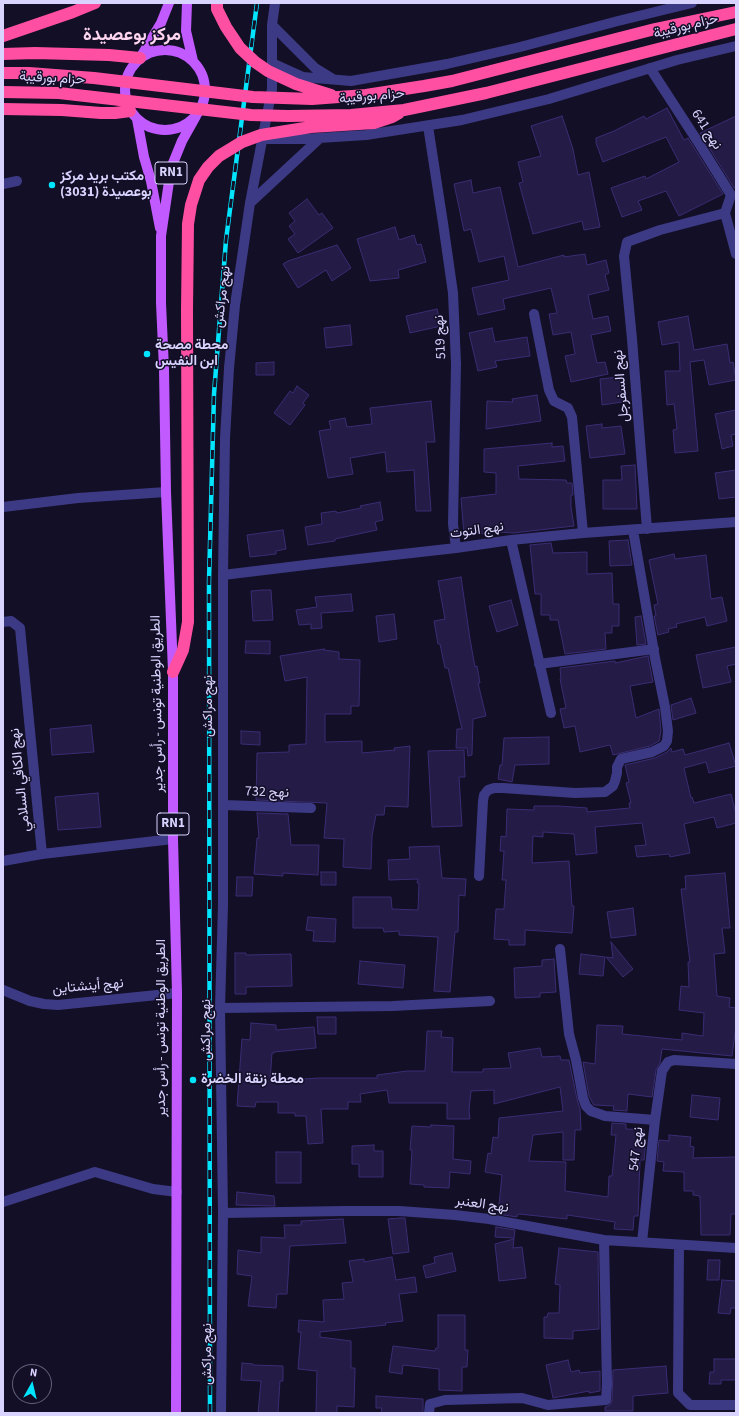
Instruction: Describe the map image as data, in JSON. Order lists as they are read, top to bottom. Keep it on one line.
{"streets":{"highway":["حزام بورقيبة"],"main road":["RN1","الطريق الوطنية تونس - رأس جدير"],"street":["نهج 641","نهج مراكش","نهج 519","نهج السفرجل","نهج التوت","نهج الكافي السلامي","نهج 732","نهج أينشتاين","نهج 547","نهج العنبر"]},"crossings":[["نهج 641","نهج السفرجل"],["RN1","الطريق الوطنية تونس - رأس جدير"],["نهج مراكش","نهج التوت"],["نهج مراكش","نهج 732"],["نهج مراكش","نهج العنبر"],["نهج 519","نهج التوت"],["نهج السفرجل","نهج التوت"],["الطريق الوطنية تونس - رأس جدير","نهج أينشتاين"],["نهج 547","نهج العنبر"]],"districts":["مركز بوعصيدة"],"places":["مكتب بريد مركز بوعصيدة (3031)","محطة مصحة ابن النفيس","محطة زنقة الخضرة"],"north":"top"}
